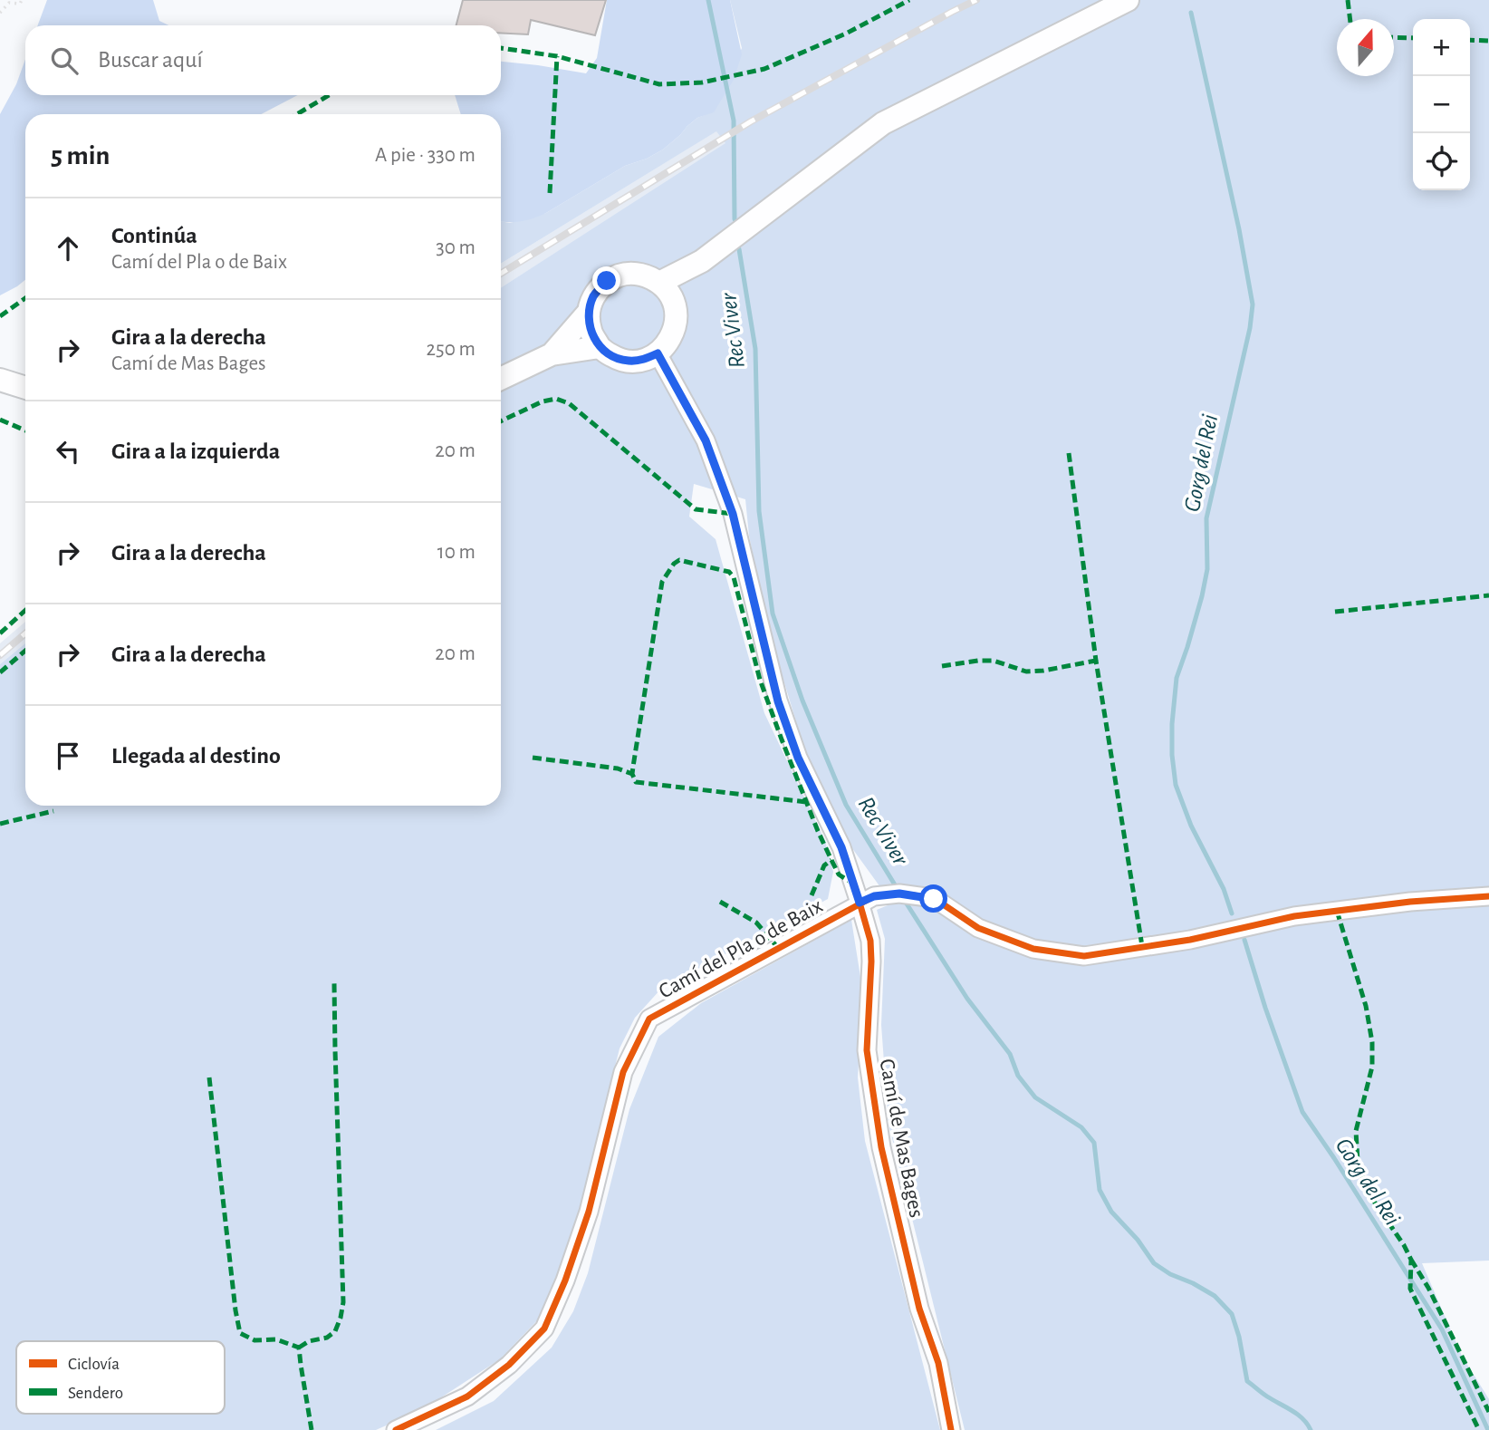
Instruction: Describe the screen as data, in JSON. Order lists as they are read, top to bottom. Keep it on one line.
{"streets":{"street":["Camí del Pla o de Baix","Camí de Mas Bages"]},"crossings":[["Camí del Pla o de Baix","Camí de Mas Bages"]],"water":["Rec Viver","Gorg del Rei"],"legend":["Ciclovía","Sendero"],"north":"top","page":{"map_buttons":["+","−"],"search":"Buscar aquí","heading":["5 min","A pie · 330 m"],"list":[["Continúa","Camí del Pla o de Baix","30 m"],["Gira a la derecha","Camí de Mas Bages","250 m"],["Gira a la izquierda","20 m"],["Gira a la derecha","10 m"],["Gira a la derecha","20 m"],"Llegada al destino"]}}
